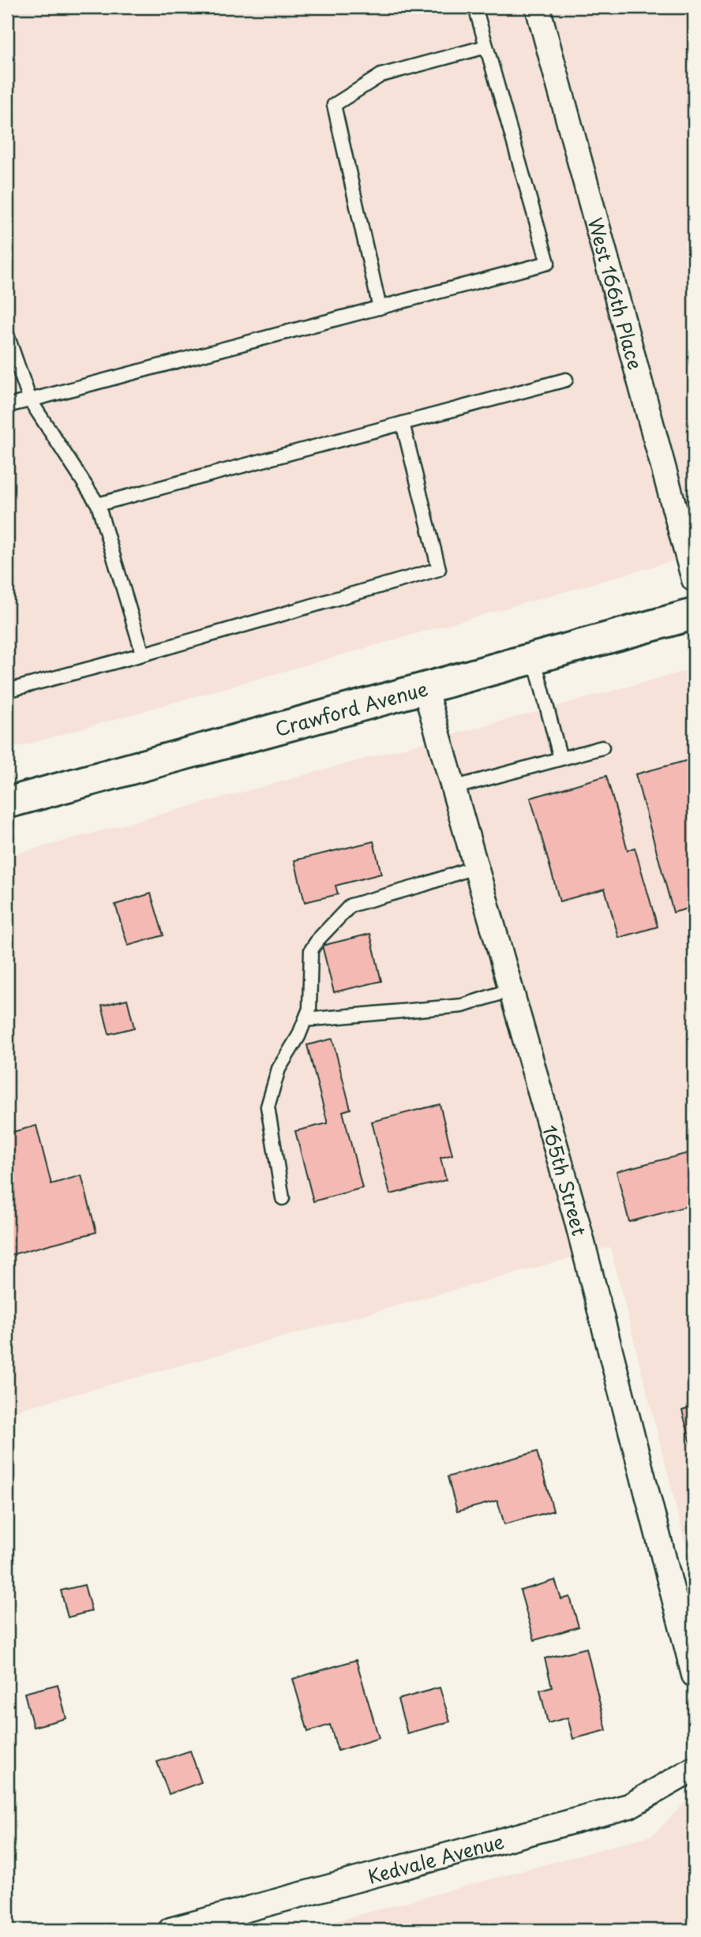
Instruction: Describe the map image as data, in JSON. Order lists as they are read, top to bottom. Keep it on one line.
{"streets":{"main road":["Crawford Avenue"],"street":["West 166th Place","165th Street","Kedvale Avenue"]},"crossings":[["Crawford Avenue","165th Street"]]}
